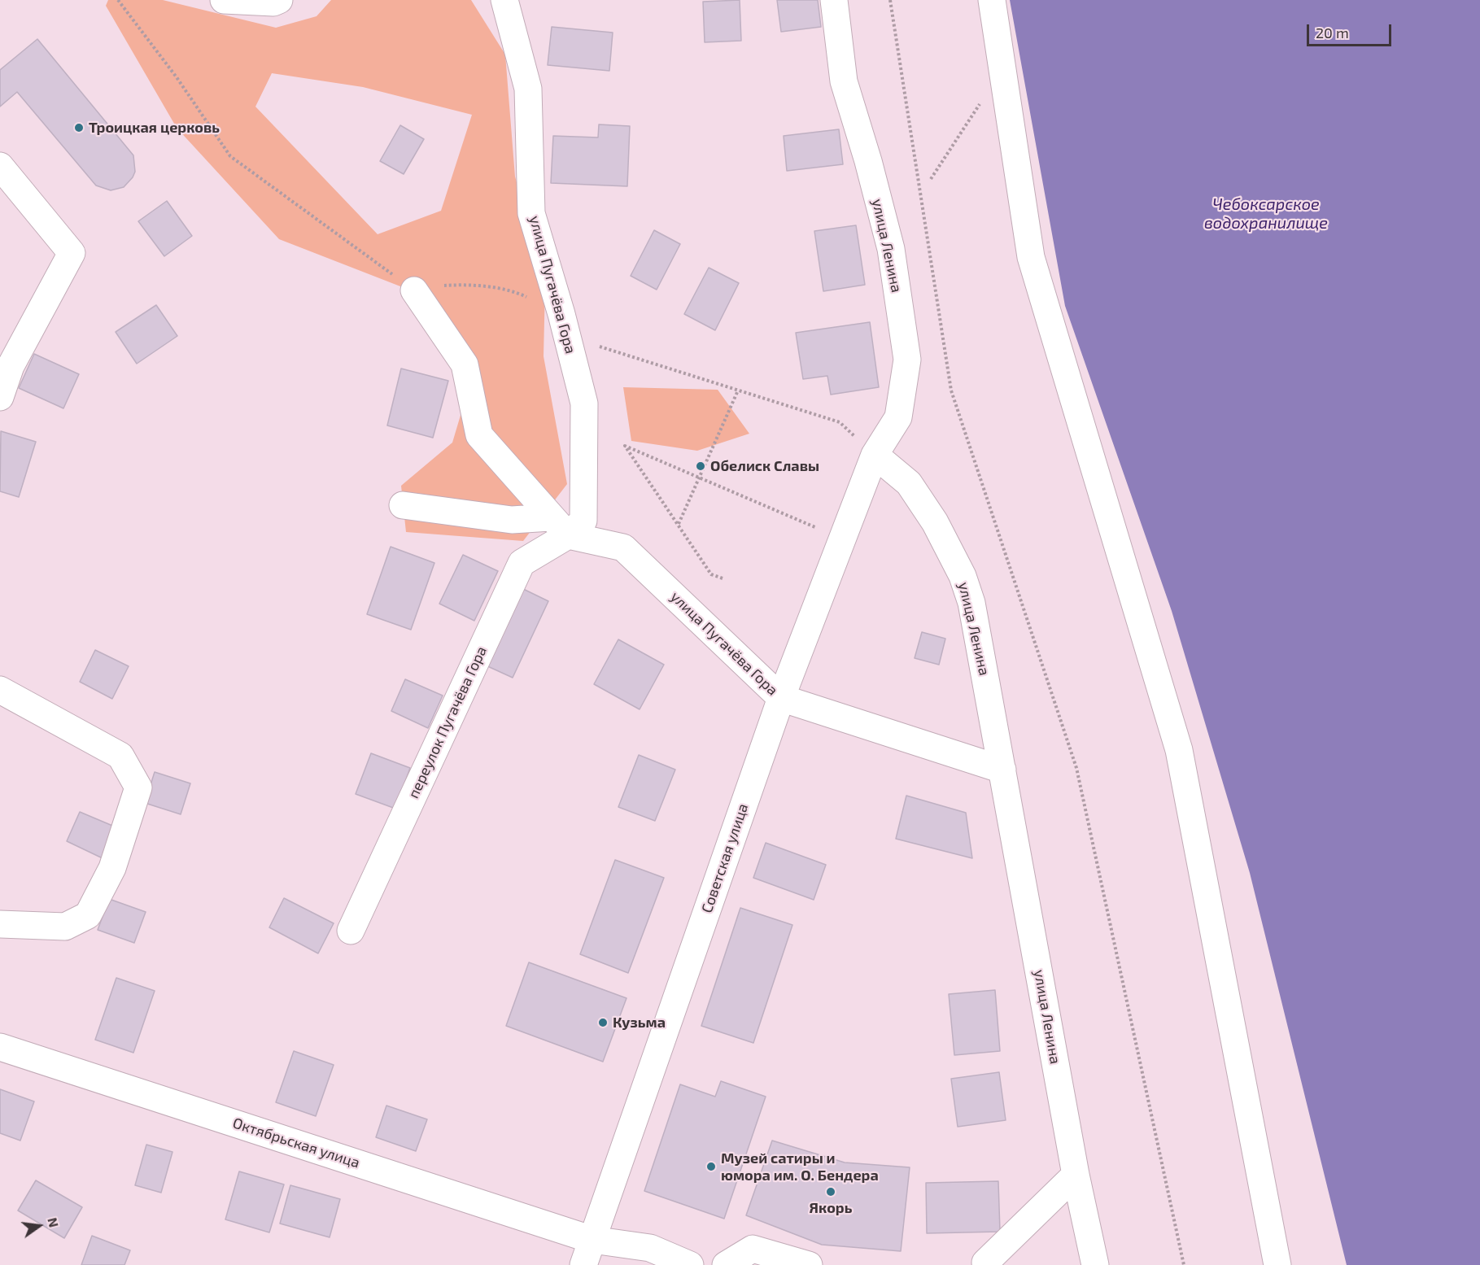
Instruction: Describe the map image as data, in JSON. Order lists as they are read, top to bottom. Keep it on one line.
{"streets":{"street":["улица Ленина","улица Пугачёва Гора","переулок Пугачёва Гора","Советская улица","Октябрьская улица"]},"crossings":[["улица Ленина","Советская улица"],["улица Пугачёва Гора","переулок Пугачёва Гора"],["улица Пугачёва Гора","Советская улица"],["Советская улица","Октябрьская улица"]],"water":["Чебоксарское водохранилище"],"places":["Троицкая церковь","Обелиск Славы","Кузьма","Музей сатиры и юмора им. О. Бендера","Якорь"],"scale_bar":"20 m","north":"right"}
